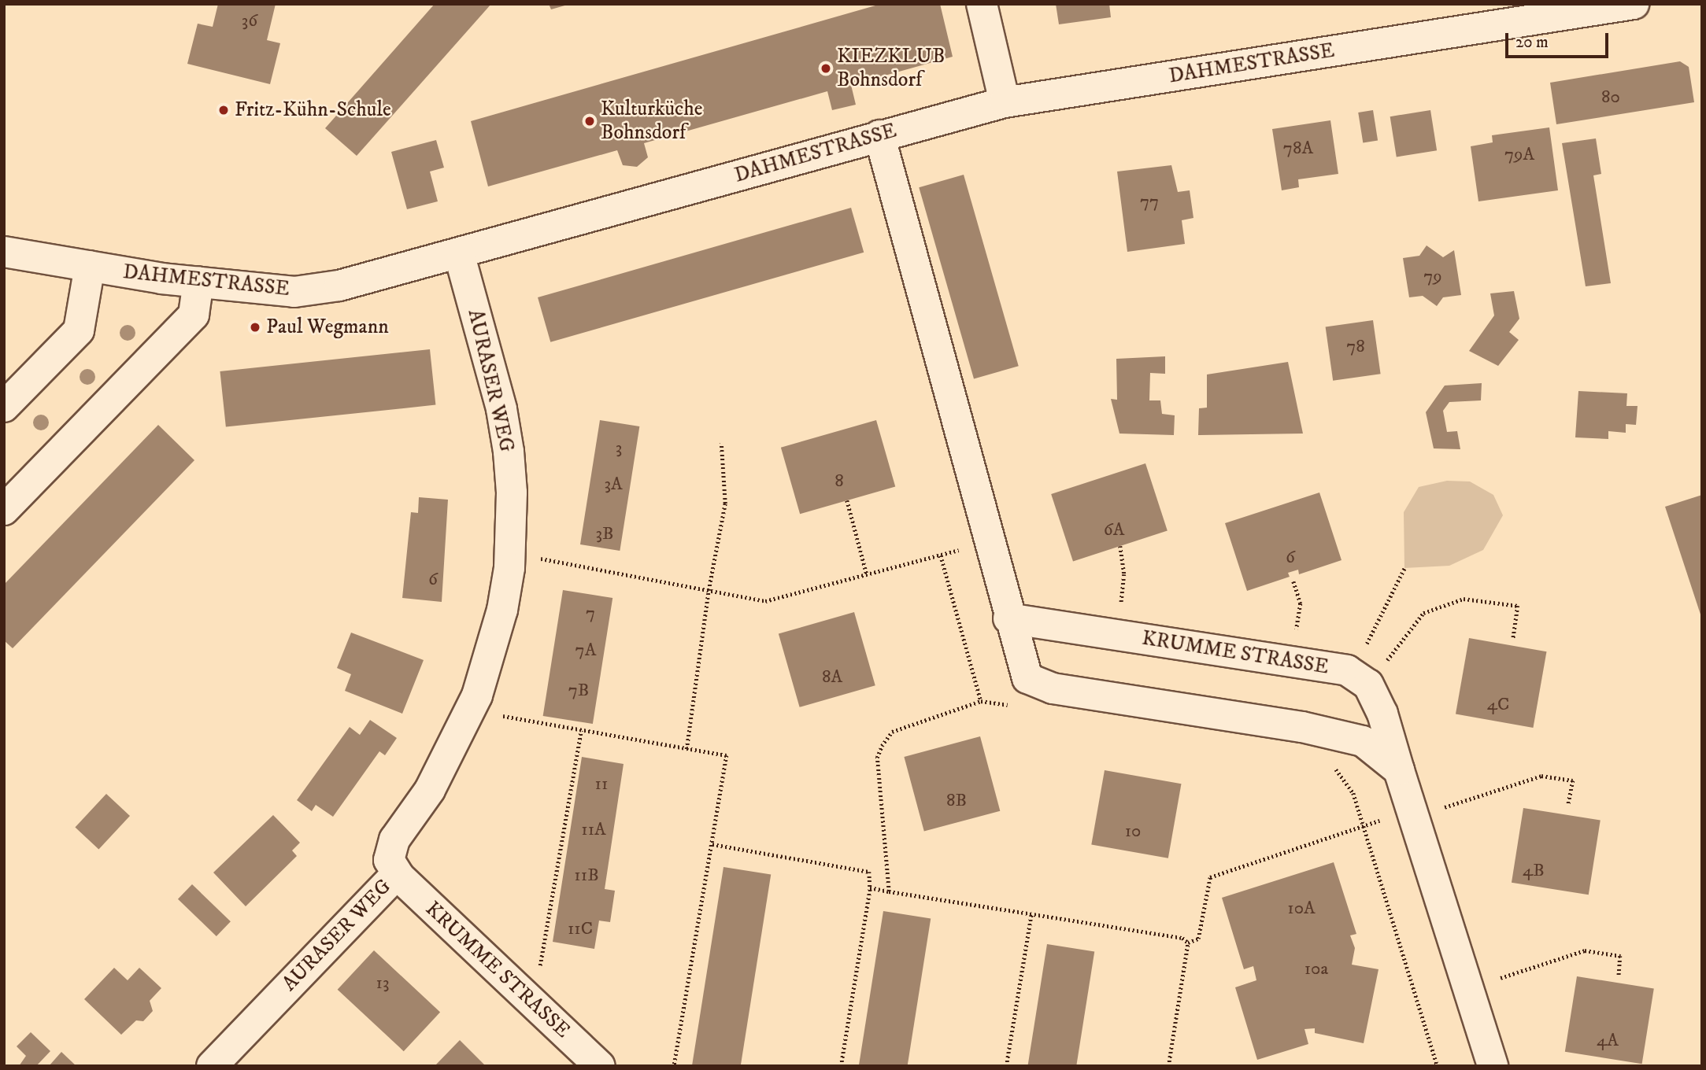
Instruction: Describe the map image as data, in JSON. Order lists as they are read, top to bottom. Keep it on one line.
{"streets":{"street":["DAHMESTRASSE","AURASER WEG","KRUMME STRASSE"]},"crossings":[["DAHMESTRASSE","AURASER WEG"],["AURASER WEG","KRUMME STRASSE"]],"places":["KIEZKLUB Bohnsdorf","Fritz-Kühn-Schule","Kulturküche Bohnsdorf","Paul Wegmann"],"house_numbers":["36","80","78A","79A","77","79","78","3","8","3A","6A","3B","6","6","7","7A","8A","7B","4C","11","8B","11A","10","4B","11B","10A","11C","10a","13","4A"],"scale_bar":"20 m"}
